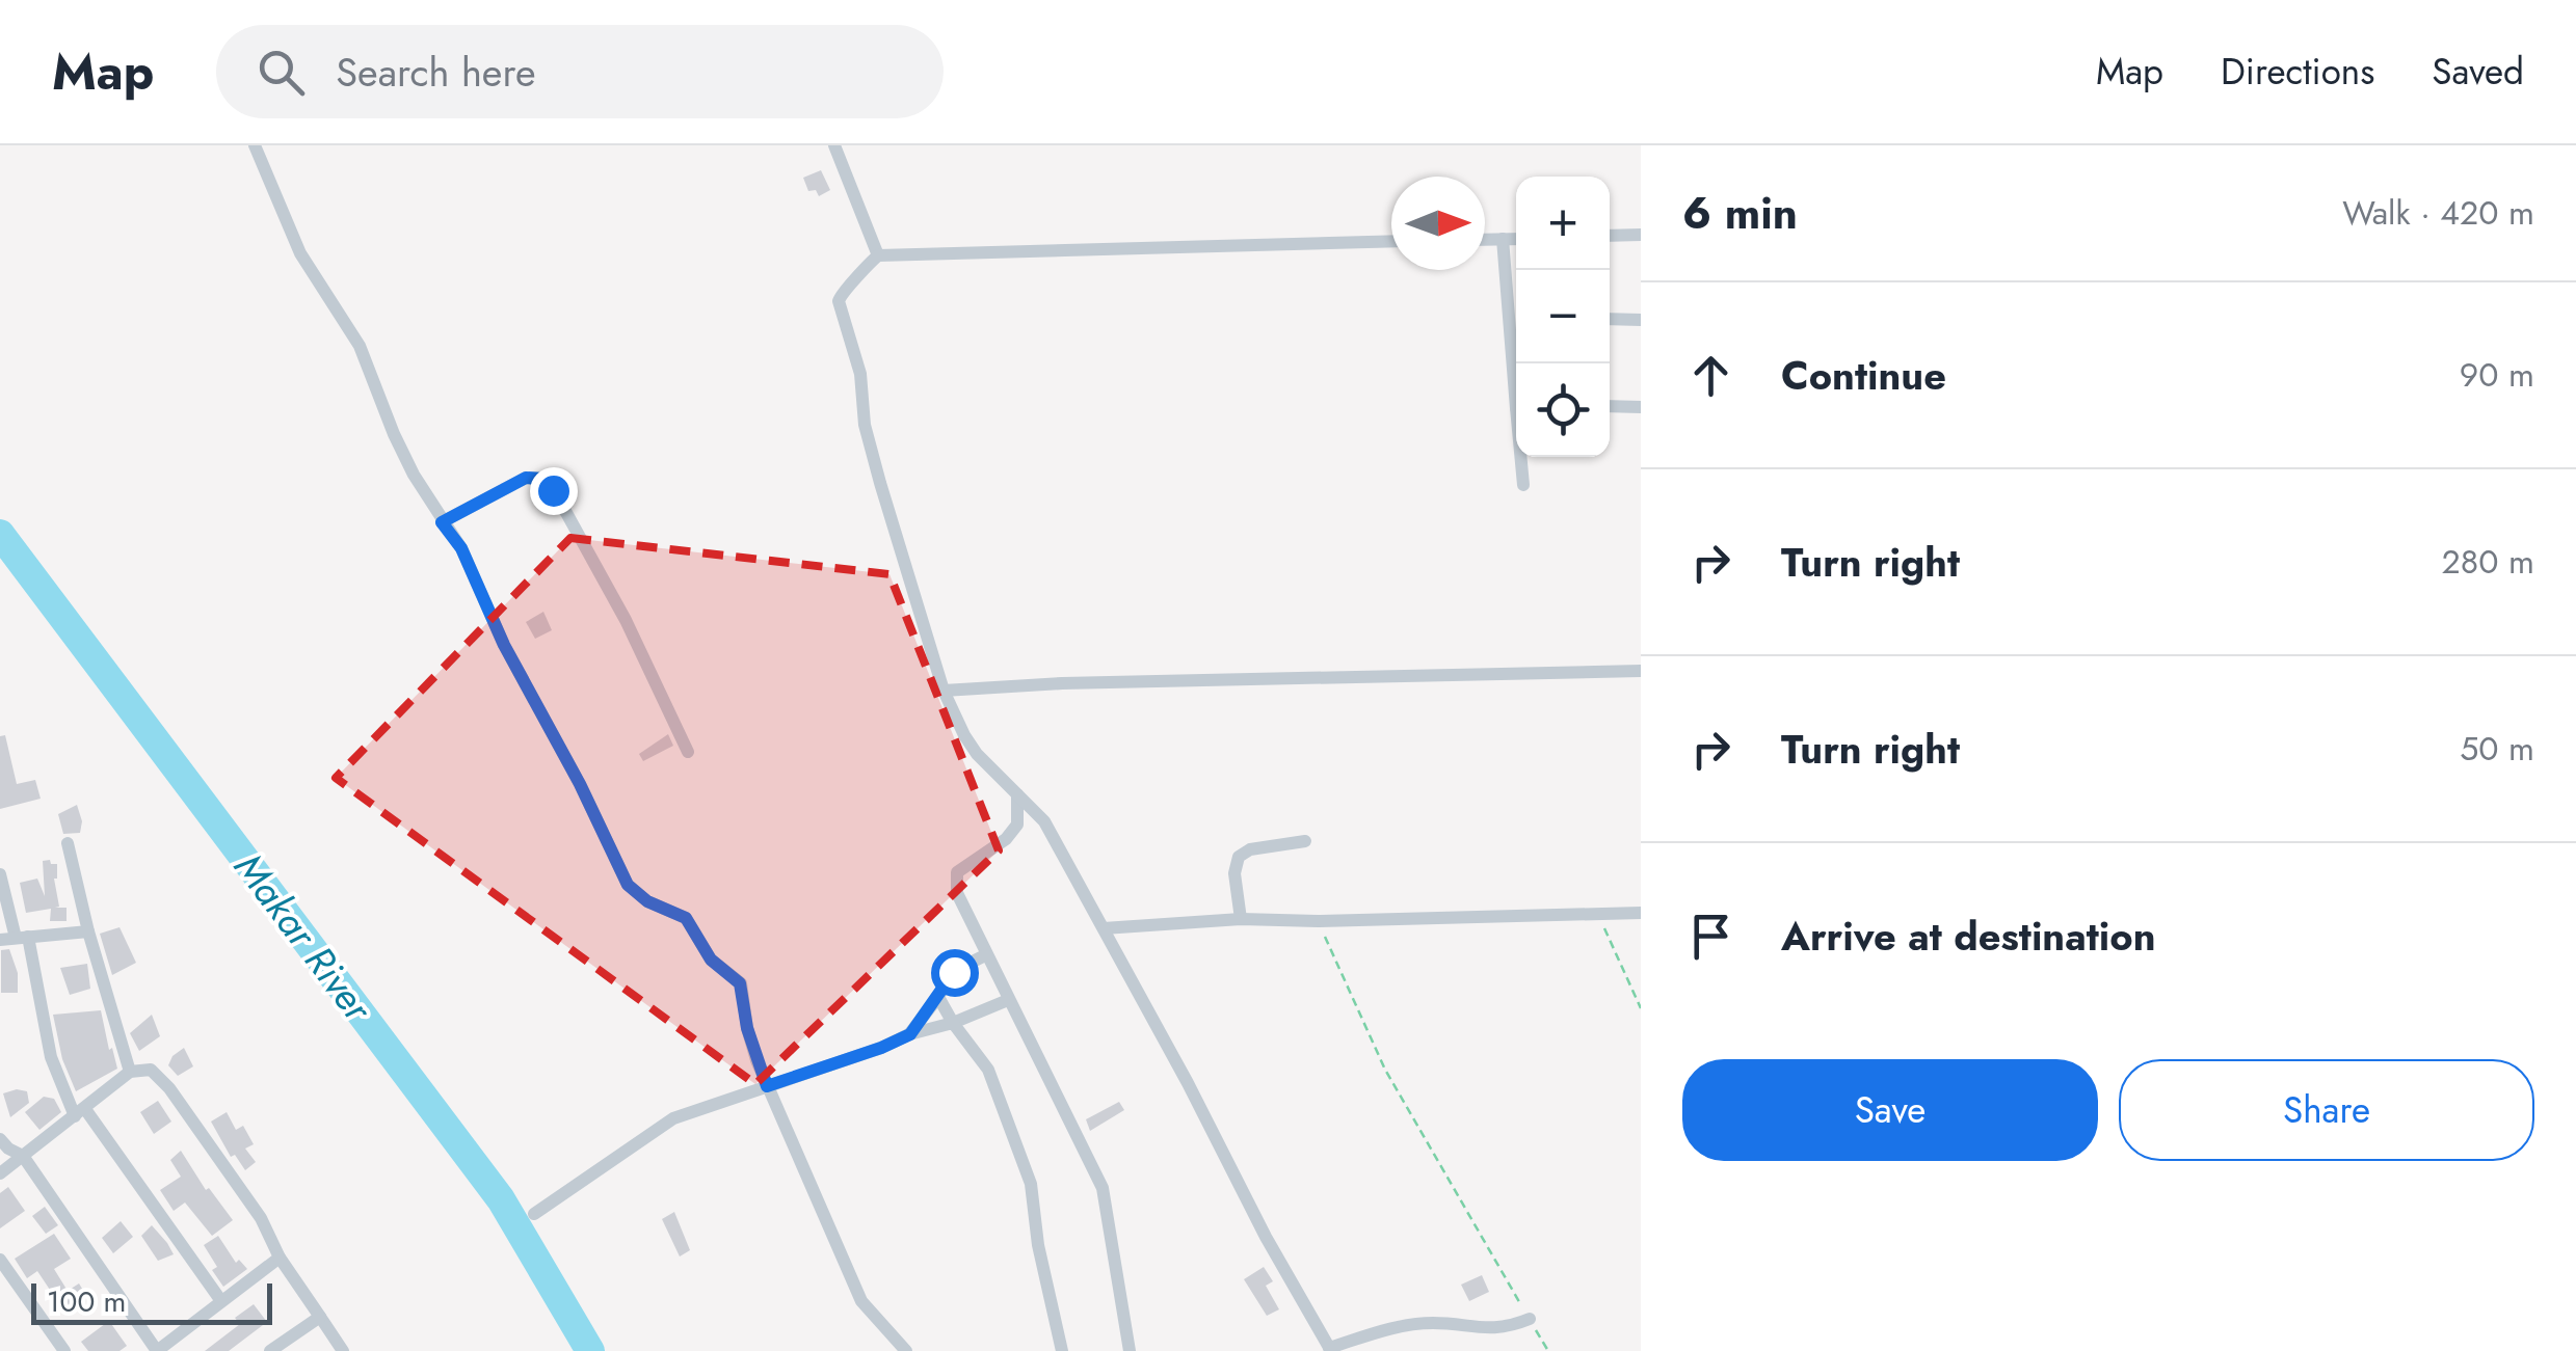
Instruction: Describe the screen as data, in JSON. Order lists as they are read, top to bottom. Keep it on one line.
{"water":["Makar River"],"scale_bar":"100 m","north":"right","page":{"header":"Map","search":"Search here","nav":["Map","Directions","Saved"],"heading":["6 min","Walk · 420 m"],"map_buttons":["+","−"],"list":[["Continue","90 m"],["Turn right","280 m"],["Turn right","50 m"],"Arrive at destination"],"buttons":["Save","Share"],"scale":"100 m"}}
